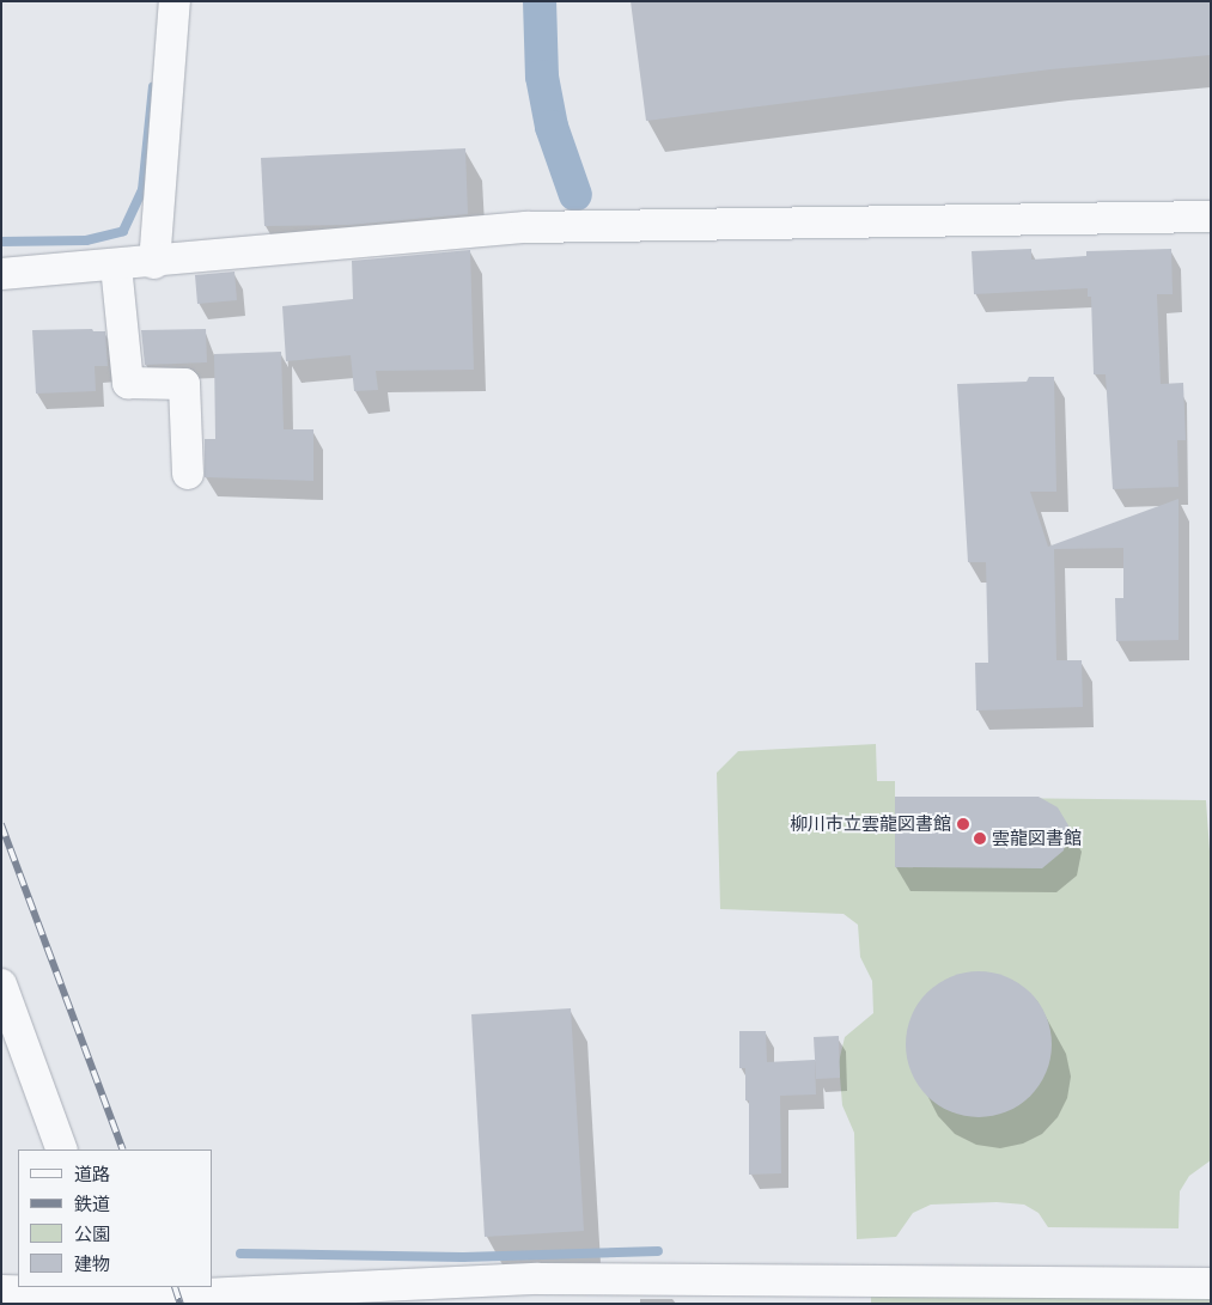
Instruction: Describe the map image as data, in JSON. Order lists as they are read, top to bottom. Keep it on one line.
{"places":["柳川市立雲龍図書館","雲龍図書館"],"legend":["道路","鉄道","公園","建物"]}
